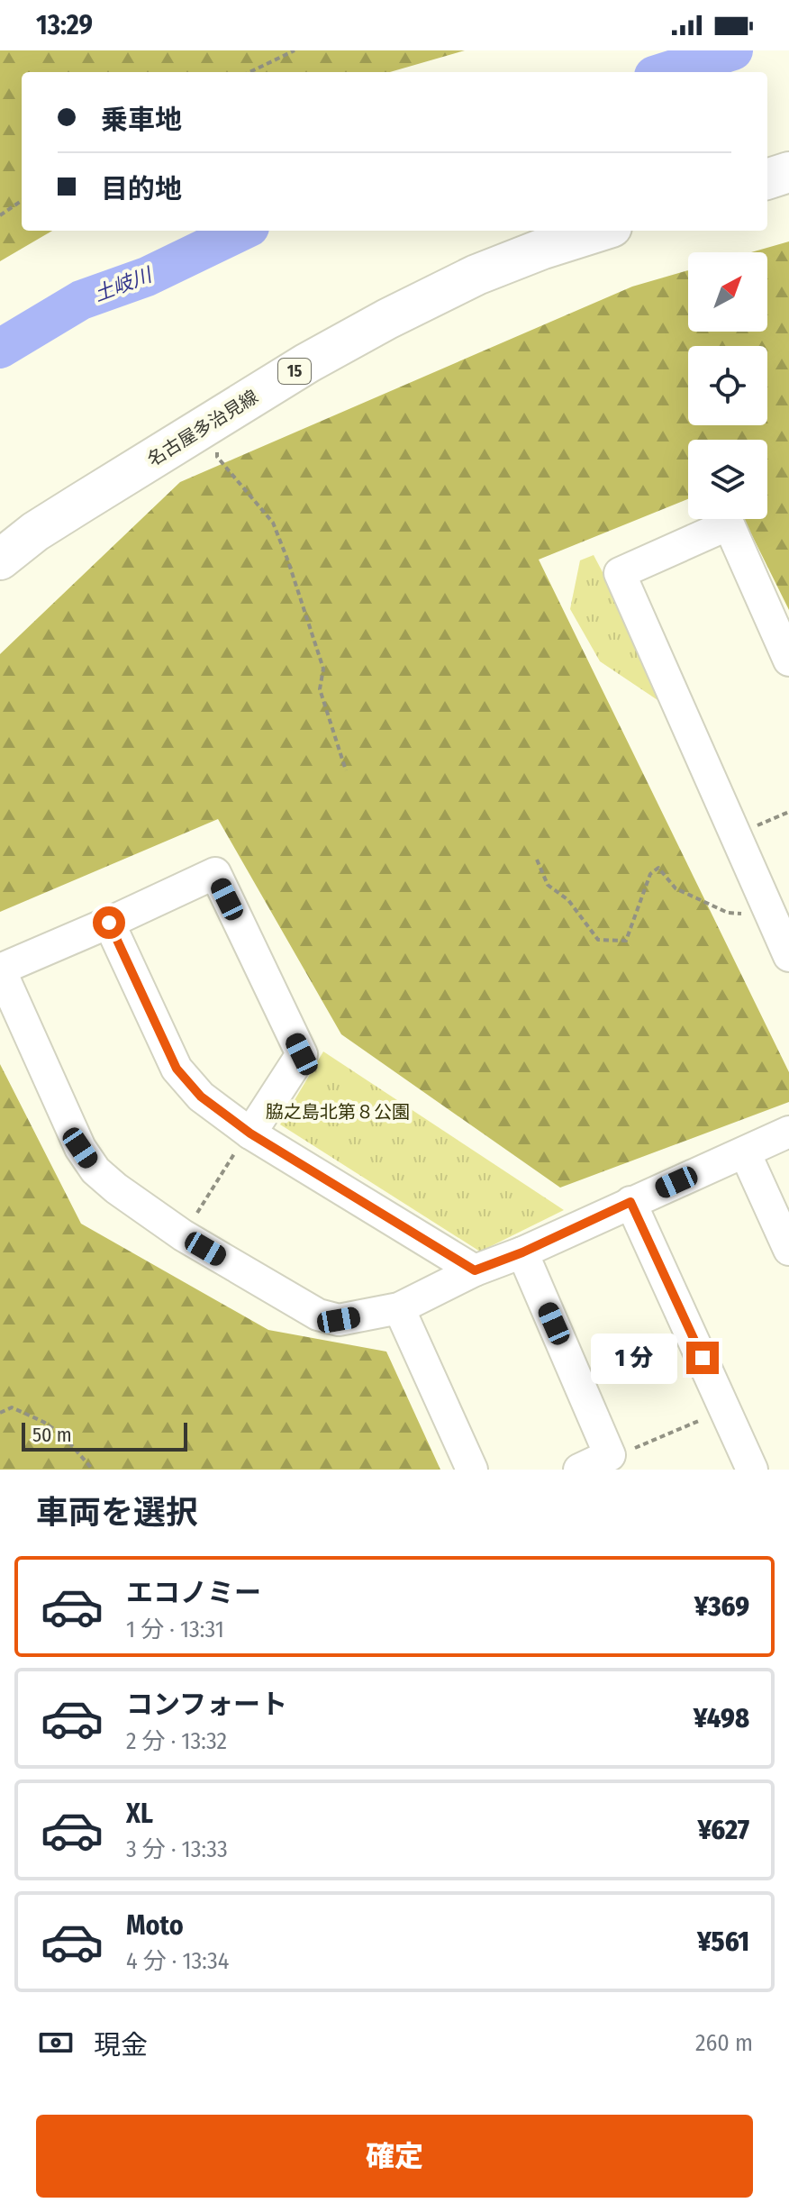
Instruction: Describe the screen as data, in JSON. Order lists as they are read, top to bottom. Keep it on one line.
{"streets":{"main road":["15","名古屋多治見線"]},"water":["土岐川"],"parks":["脇之島北第８公園"],"scale_bar":"50 m","north":"top right","page":{"status":"13:29","banner":["乗車地","目的地"],"bubble":"1 分","scale":"50 m","heading":"車両を選択","list":[{"name":"エコノミー","note":"1 分 · 13:31","value":"¥369"},{"name":"コンフォート","note":"2 分 · 13:32","value":"¥498"},{"name":"XL","note":"3 分 · 13:33","value":"¥627"},{"name":"Moto","note":"4 分 · 13:34","value":"¥561"}],"pay":["現金","260 m"],"buttons":"確定"}}
